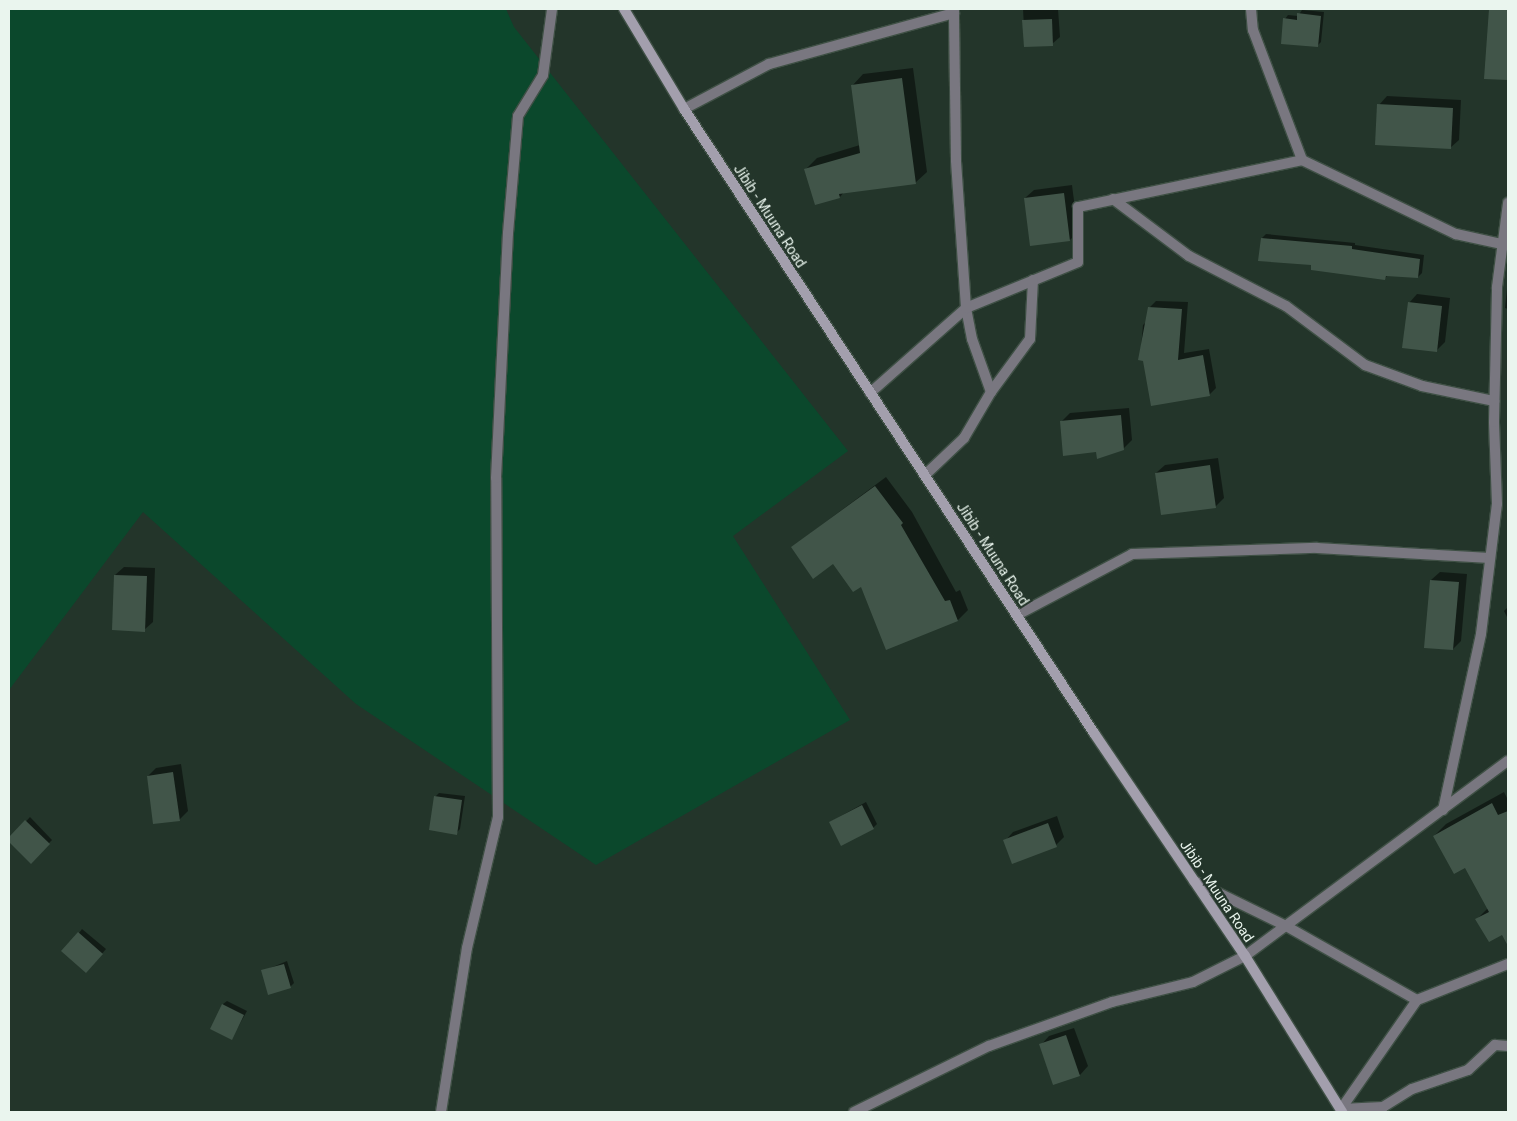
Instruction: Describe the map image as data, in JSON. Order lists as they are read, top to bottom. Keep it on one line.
{"streets":{"street":["Jibib - Muuna Road"]}}
